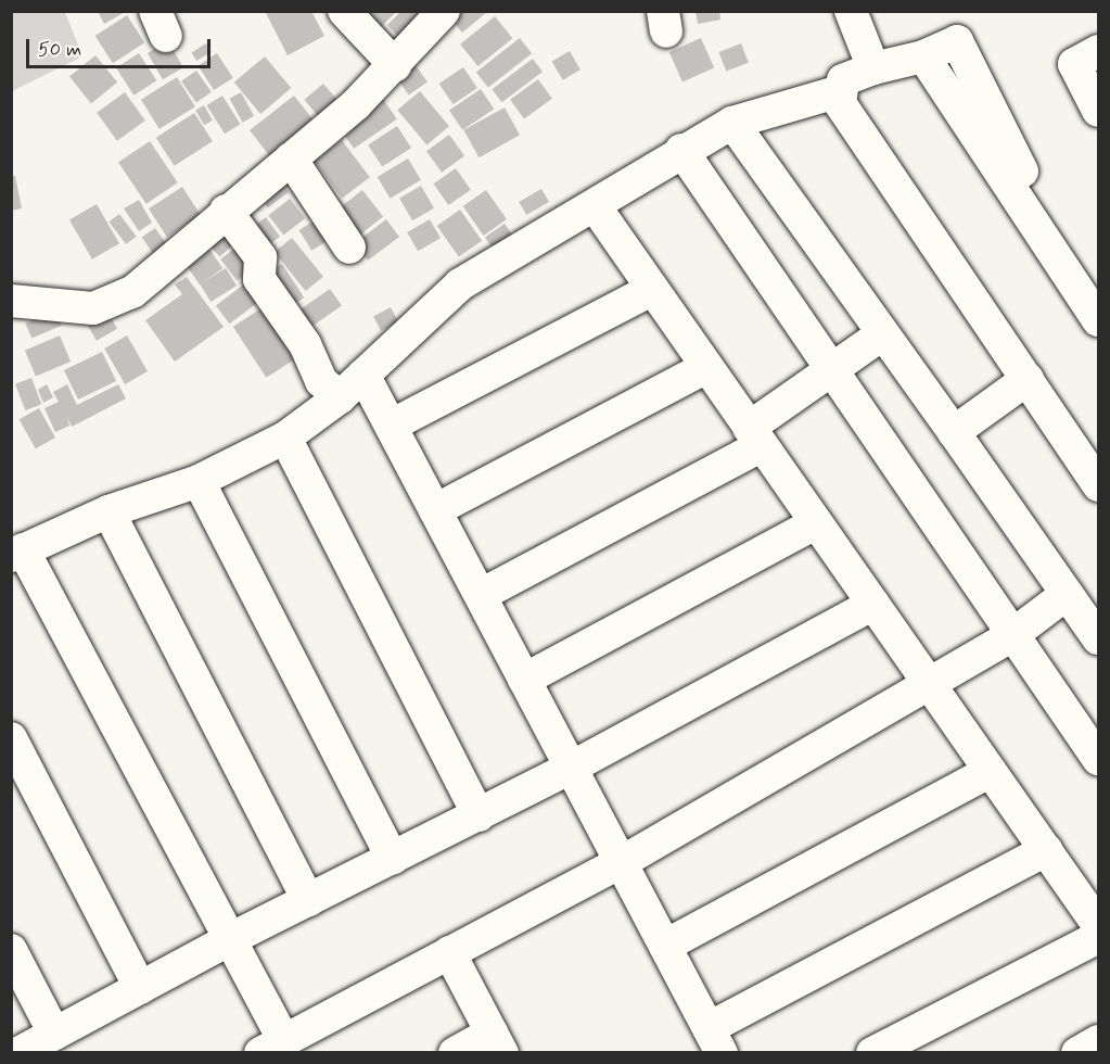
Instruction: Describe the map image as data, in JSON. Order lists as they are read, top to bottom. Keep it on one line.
{"scale_bar":"50 m"}
